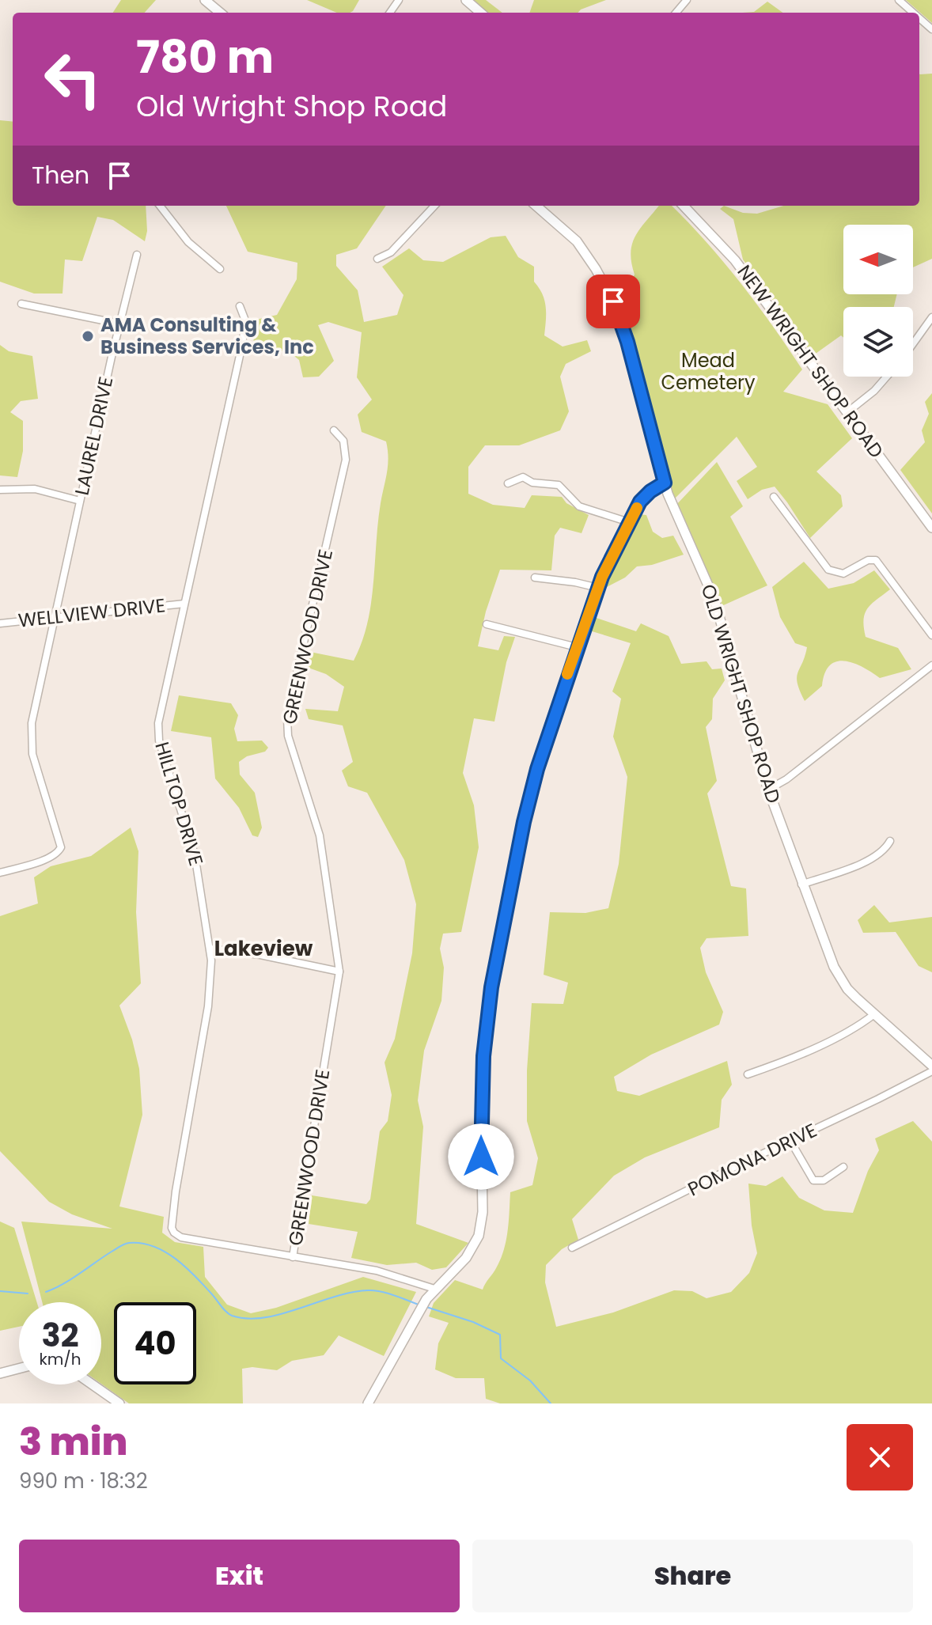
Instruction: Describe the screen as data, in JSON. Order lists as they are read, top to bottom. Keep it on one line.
{"streets":{"street":["NEW WRIGHT SHOP ROAD","LAUREL DRIVE","WELLVIEW DRIVE","GREENWOOD DRIVE","OLD WRIGHT SHOP ROAD","HILLTOP DRIVE","POMONA DRIVE"]},"crossings":[["LAUREL DRIVE","WELLVIEW DRIVE"],["WELLVIEW DRIVE","HILLTOP DRIVE"],["GREENWOOD DRIVE","HILLTOP DRIVE"]],"districts":["Lakeview"],"parks":["Mead Cemetery"],"places":["AMA Consulting & Business Services, Inc"],"north":"left","page":{"turn":["780 m","Old Wright Shop Road"],"then":"Then","speed":"32 km/h","limit":"40","heading":["3 min","990 m · 18:32"],"buttons":["Exit","Share"]}}
